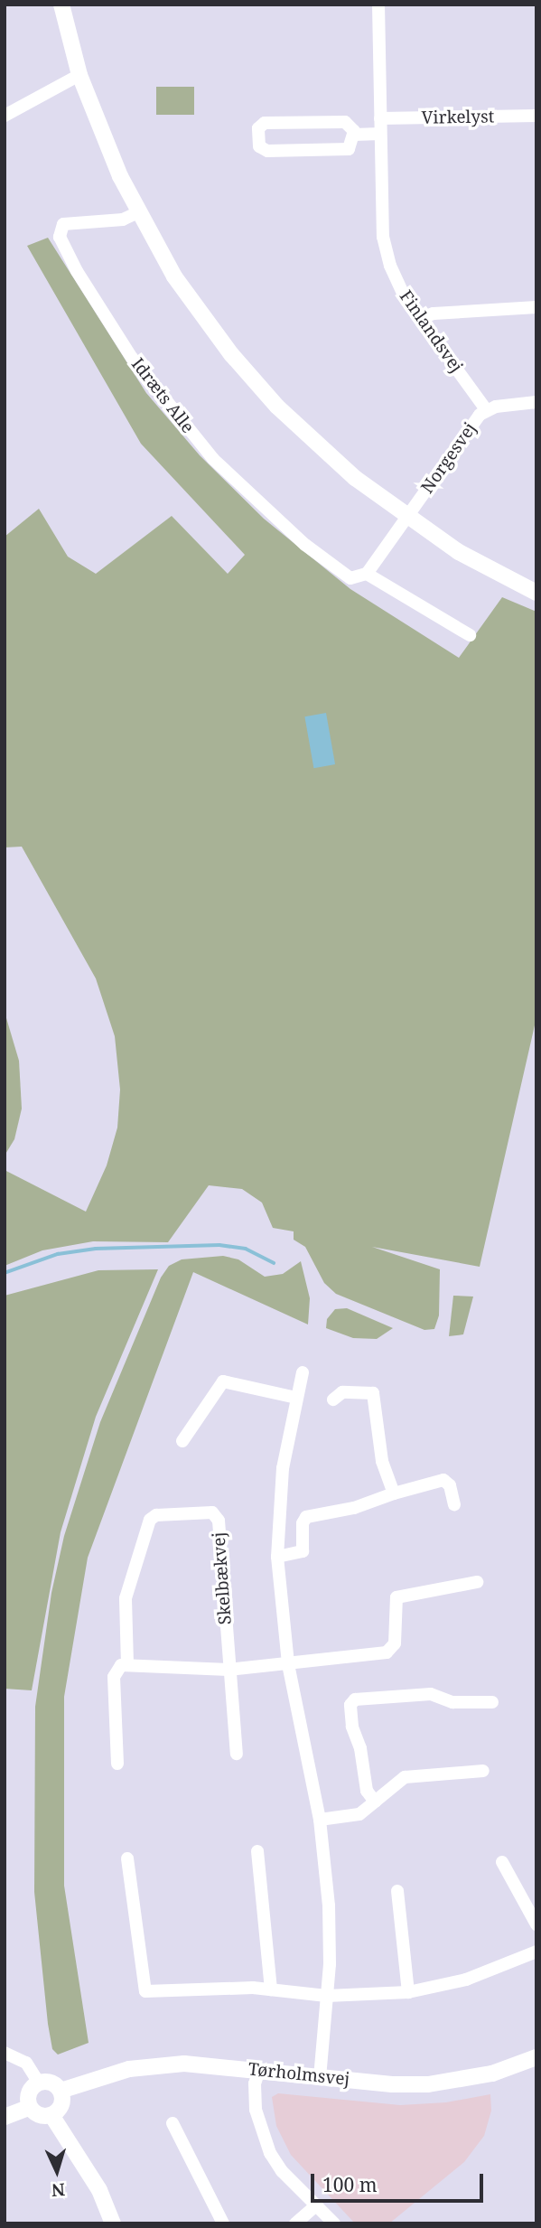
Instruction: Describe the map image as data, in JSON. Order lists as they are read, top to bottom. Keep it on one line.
{"streets":{"street":["Virkelyst","Finlandsvej","Idræts Alle","Norgesvej","Skelbækvej","Tørholmsvej"]},"crossings":[["Virkelyst","Finlandsvej"],["Finlandsvej","Norgesvej"]],"scale_bar":"100 m","north":"bottom"}
